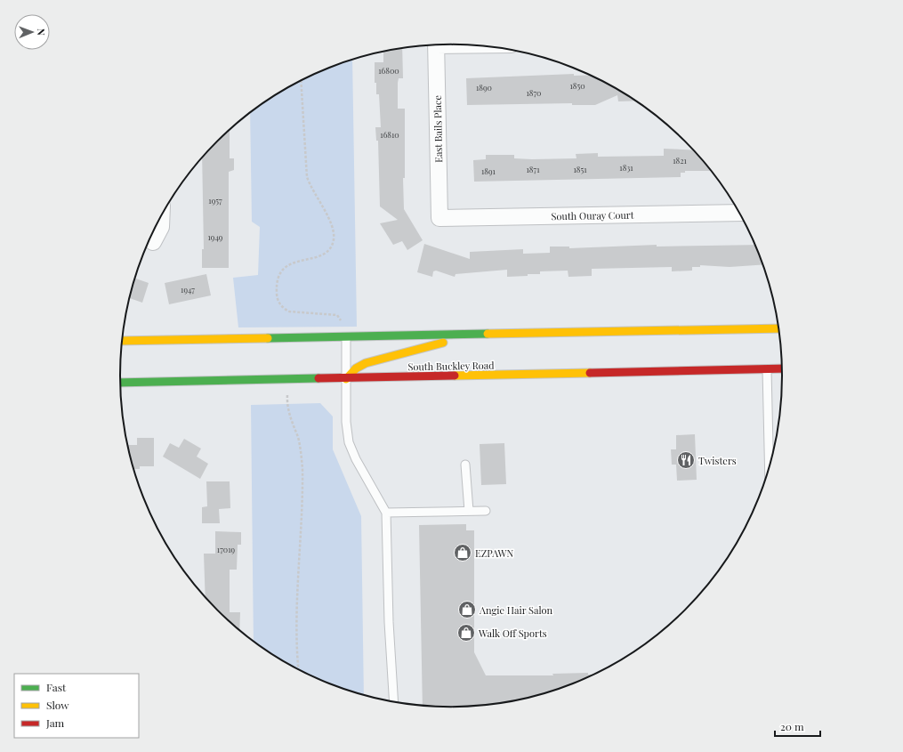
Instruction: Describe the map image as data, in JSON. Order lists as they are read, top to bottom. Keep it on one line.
{"streets":{"main road":["South Buckley Road"],"street":["East Bails Place","South Ouray Court"]},"crossings":[["East Bails Place","South Ouray Court"]],"places":{"restaurant":["Twisters"],"shop":["EZPAWN","Angie Hair Salon","Walk Off Sports"]},"house_numbers":["16800","1850","1890","1870","16810","1821","1831","1871","1851","1891","1957","1949","1947","17019"],"legend":["Fast","Slow","Jam"],"scale_bar":"20 m","north":"right"}
